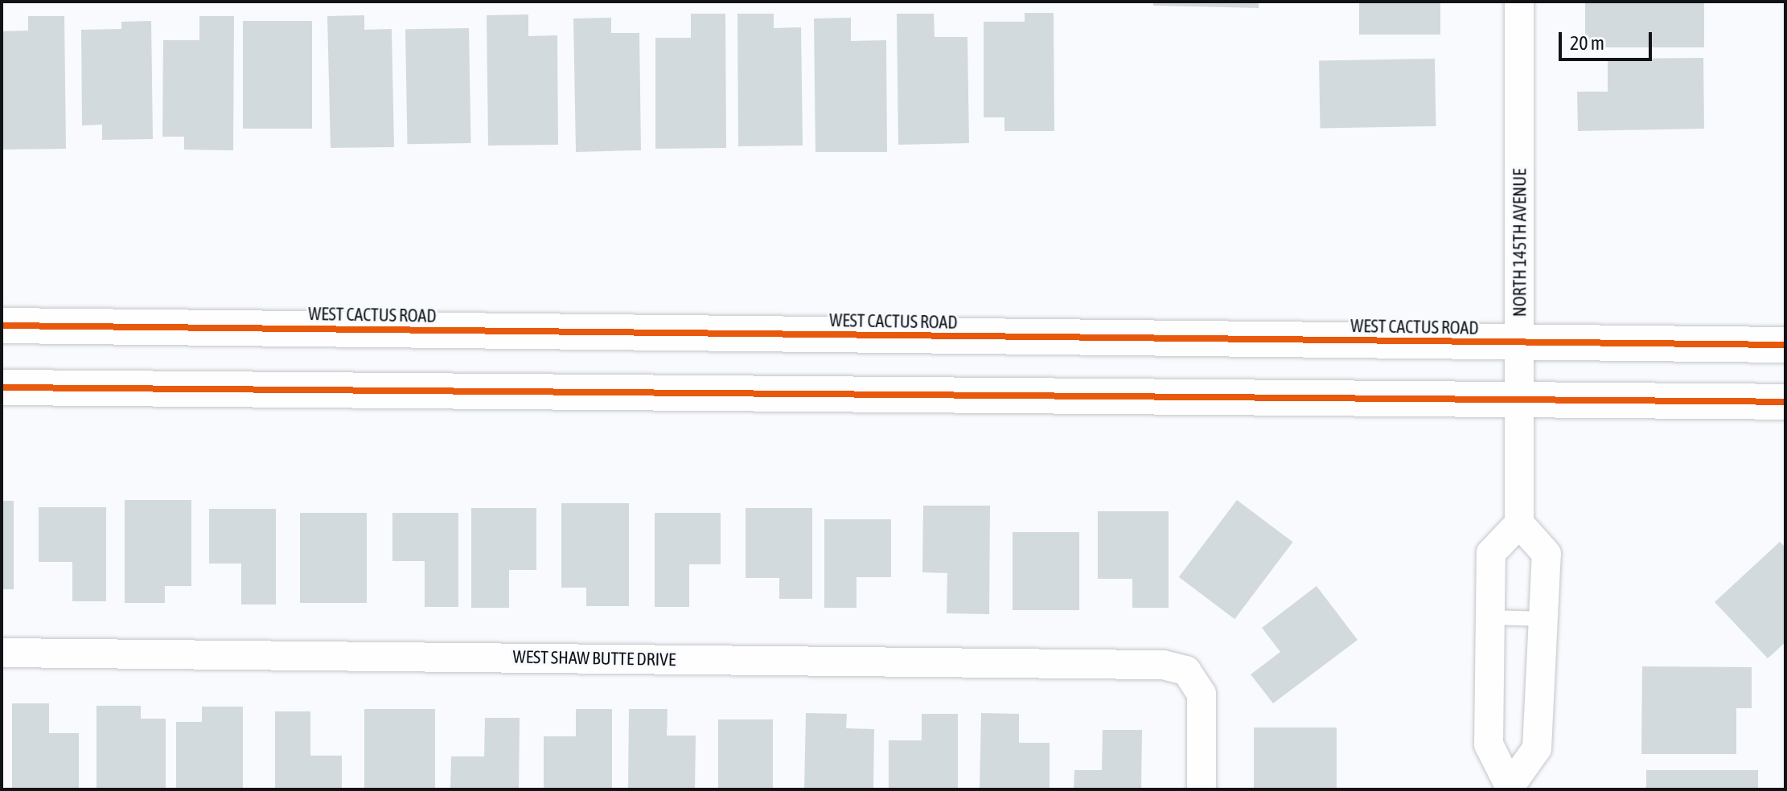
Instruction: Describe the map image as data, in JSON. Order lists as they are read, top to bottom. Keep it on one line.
{"streets":{"main road":["WEST CACTUS ROAD"],"street":["NORTH 145TH AVENUE","WEST SHAW BUTTE DRIVE"]},"crossings":[["NORTH 145TH AVENUE","WEST CACTUS ROAD"]],"scale_bar":"20 m"}
